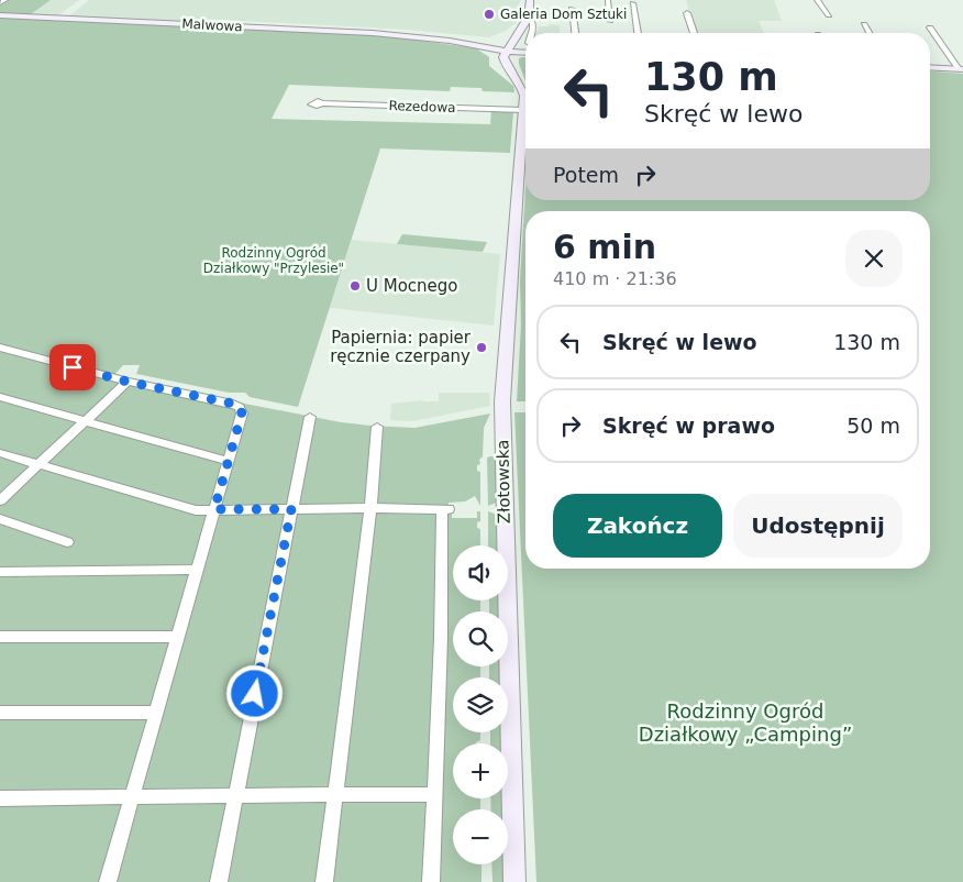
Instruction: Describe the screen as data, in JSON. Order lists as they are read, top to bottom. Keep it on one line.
{"streets":{"street":["Malwowa","Rezedowa","Złotowska"]},"crossings":[["Malwowa","Złotowska"],["Rezedowa","Złotowska"]],"parks":["Rodzinny Ogród Działkowy \"Przylesie\"","Rodzinny Ogród Działkowy „Camping”"],"places":["Galeria Dom Sztuki","U Mocnego","Papiernia: papier ręcznie czerpany"],"page":{"turn":["130 m","Skręć w lewo"],"then":"Potem","heading":["6 min","410 m · 21:36"],"list":[{"name":"Skręć w lewo","value":"130 m"},{"name":"Skręć w prawo","value":"50 m"}],"buttons":["Zakończ","Udostępnij"],"map_buttons":["+","−"]}}
